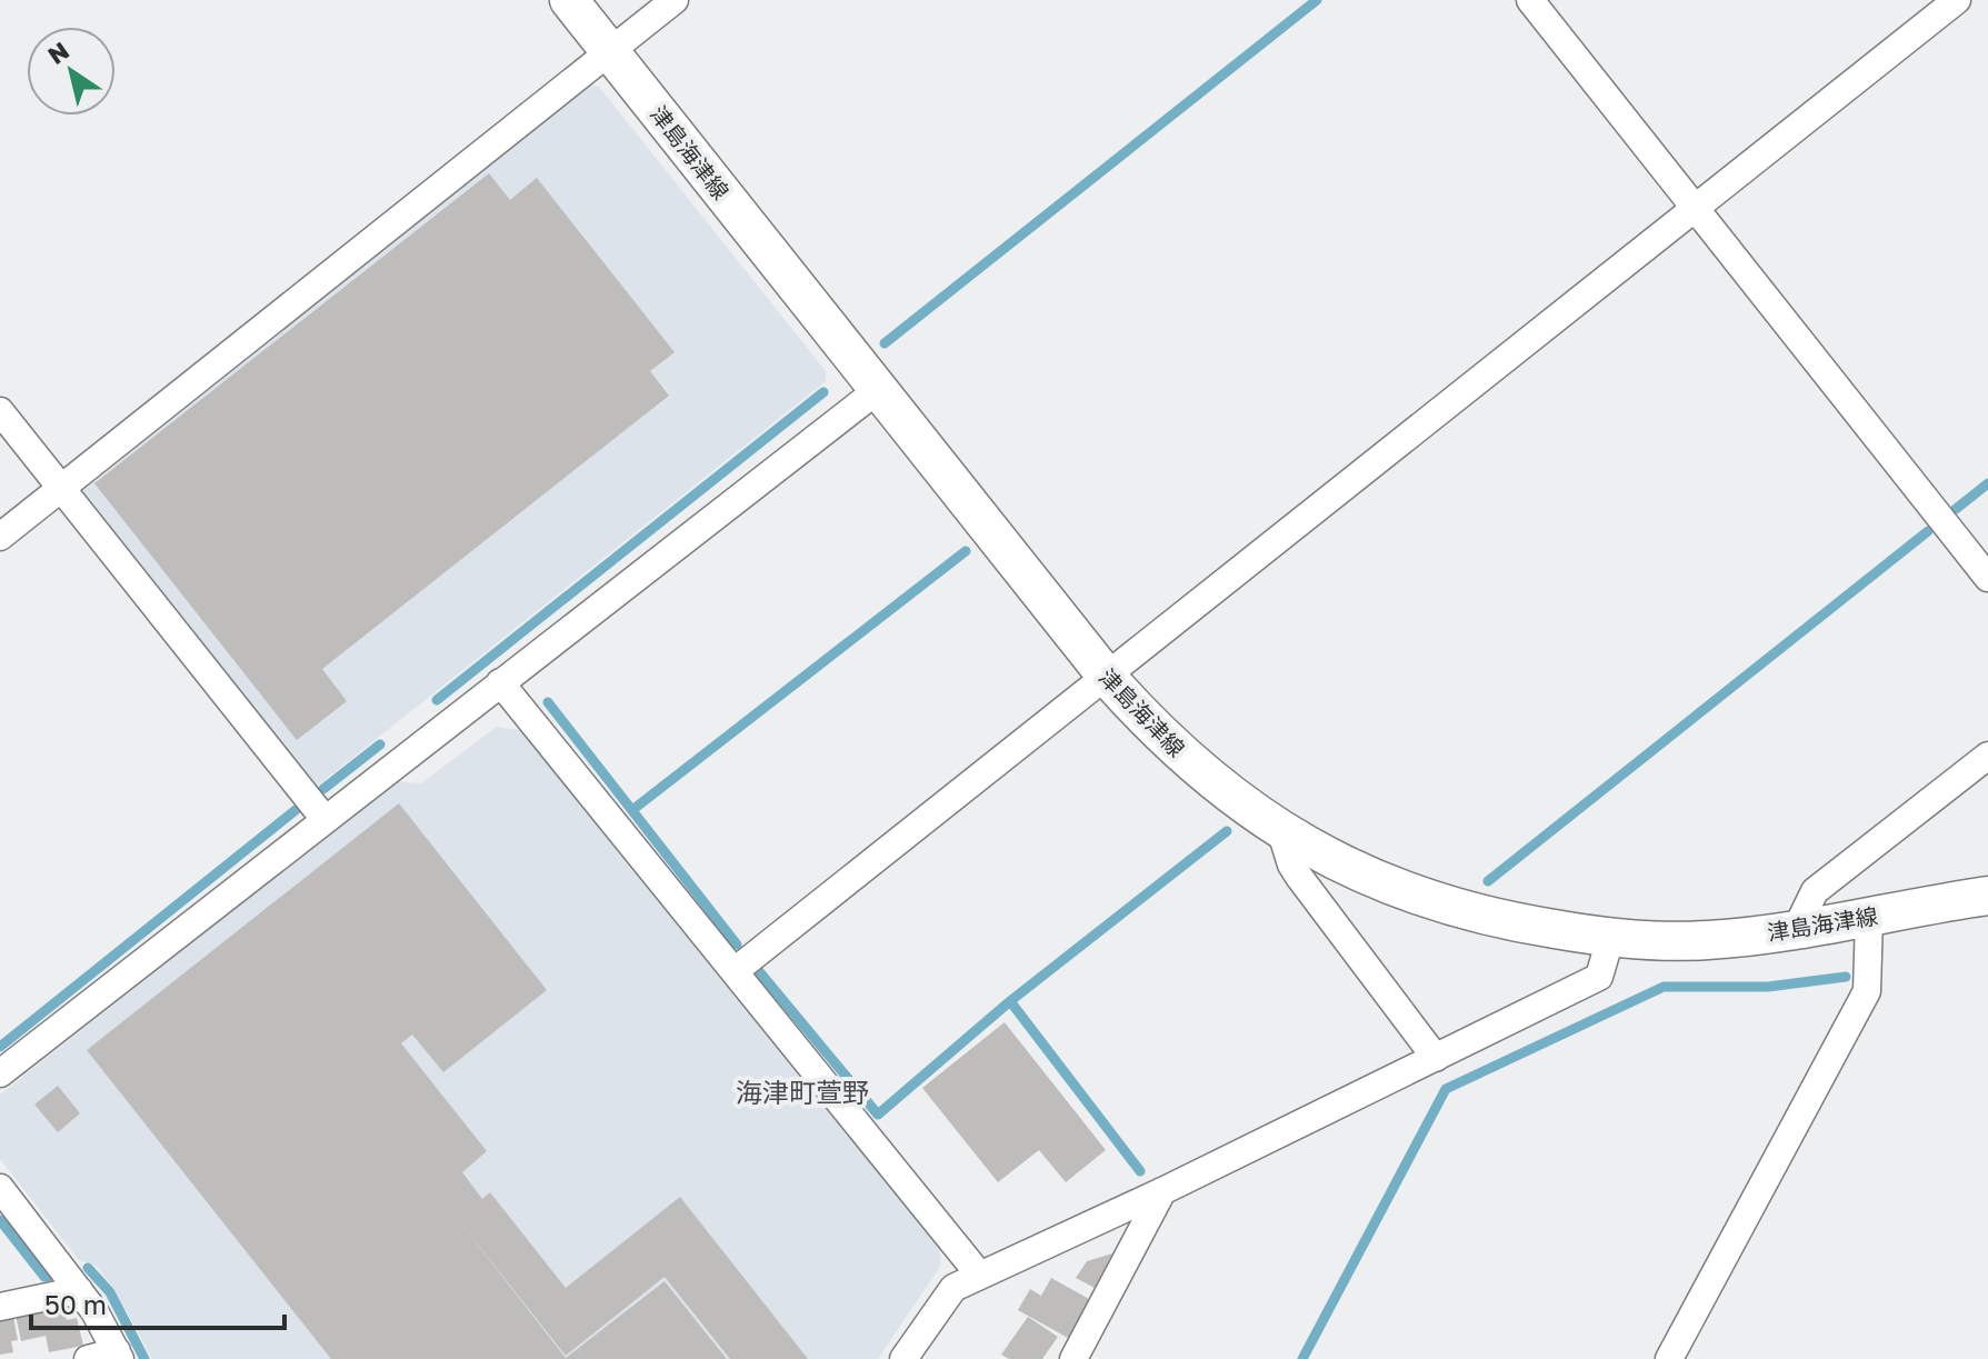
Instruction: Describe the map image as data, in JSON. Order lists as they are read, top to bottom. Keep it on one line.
{"streets":{"main road":["津島海津線"]},"districts":["海津町萱野"],"scale_bar":"50 m","north":"top left"}
